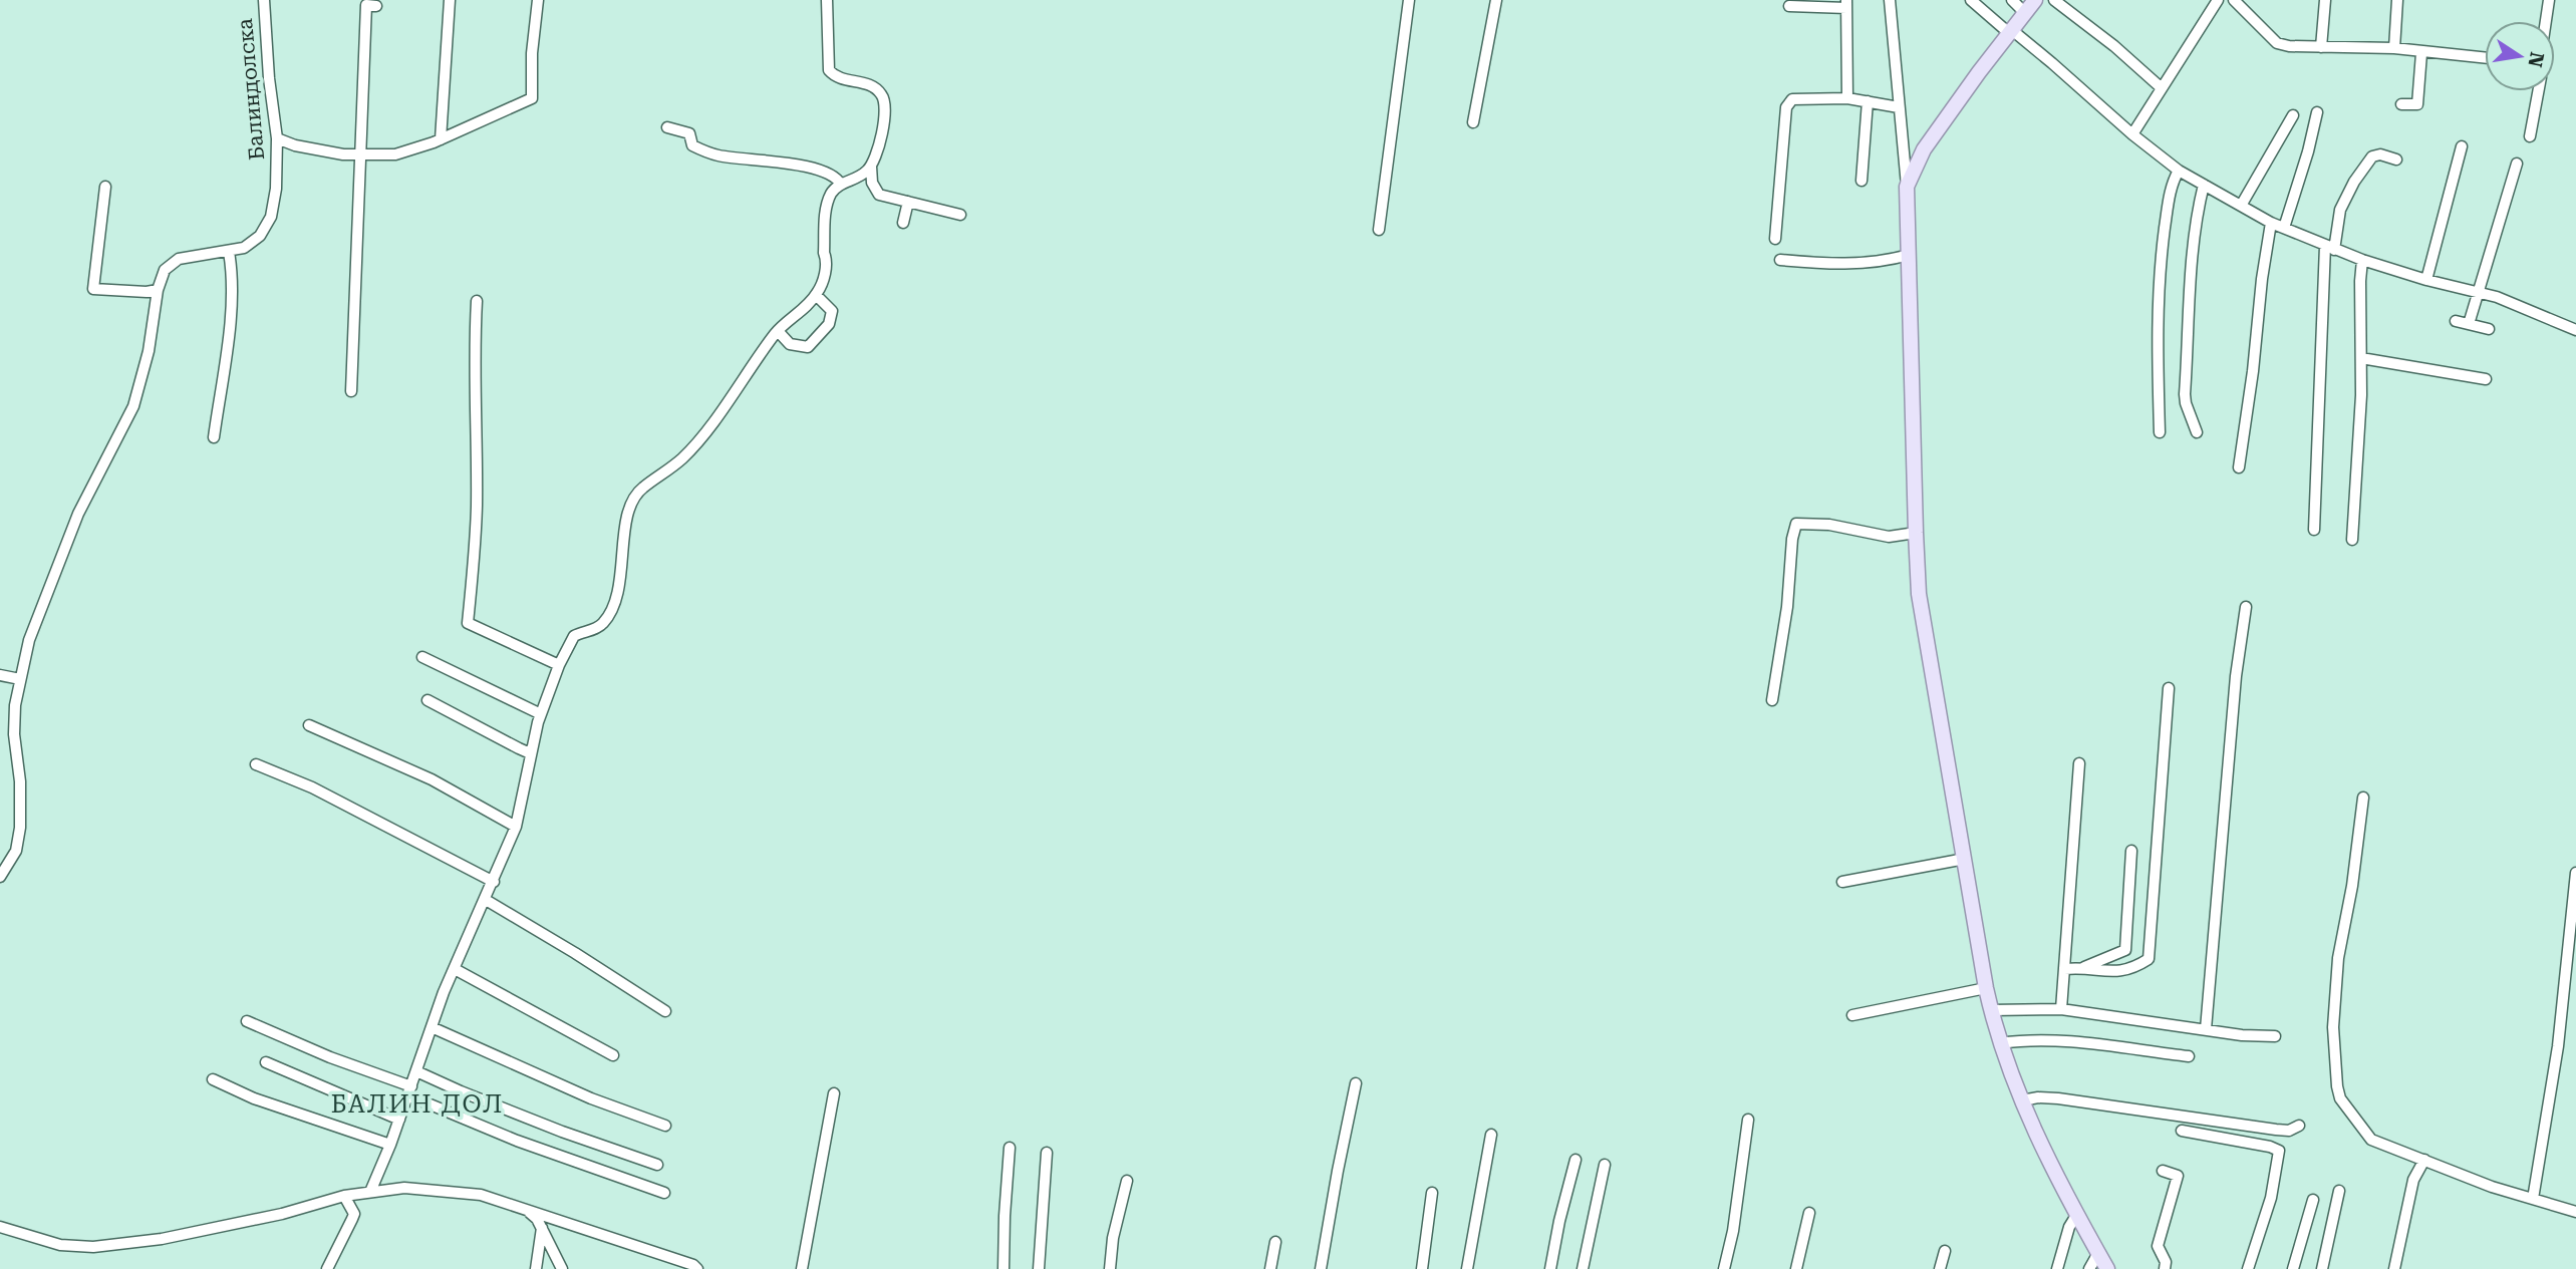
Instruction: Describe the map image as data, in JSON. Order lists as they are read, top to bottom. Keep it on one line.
{"streets":{"street":["Балиндолска"]},"districts":["БАЛИН ДОЛ"],"north":"right"}
